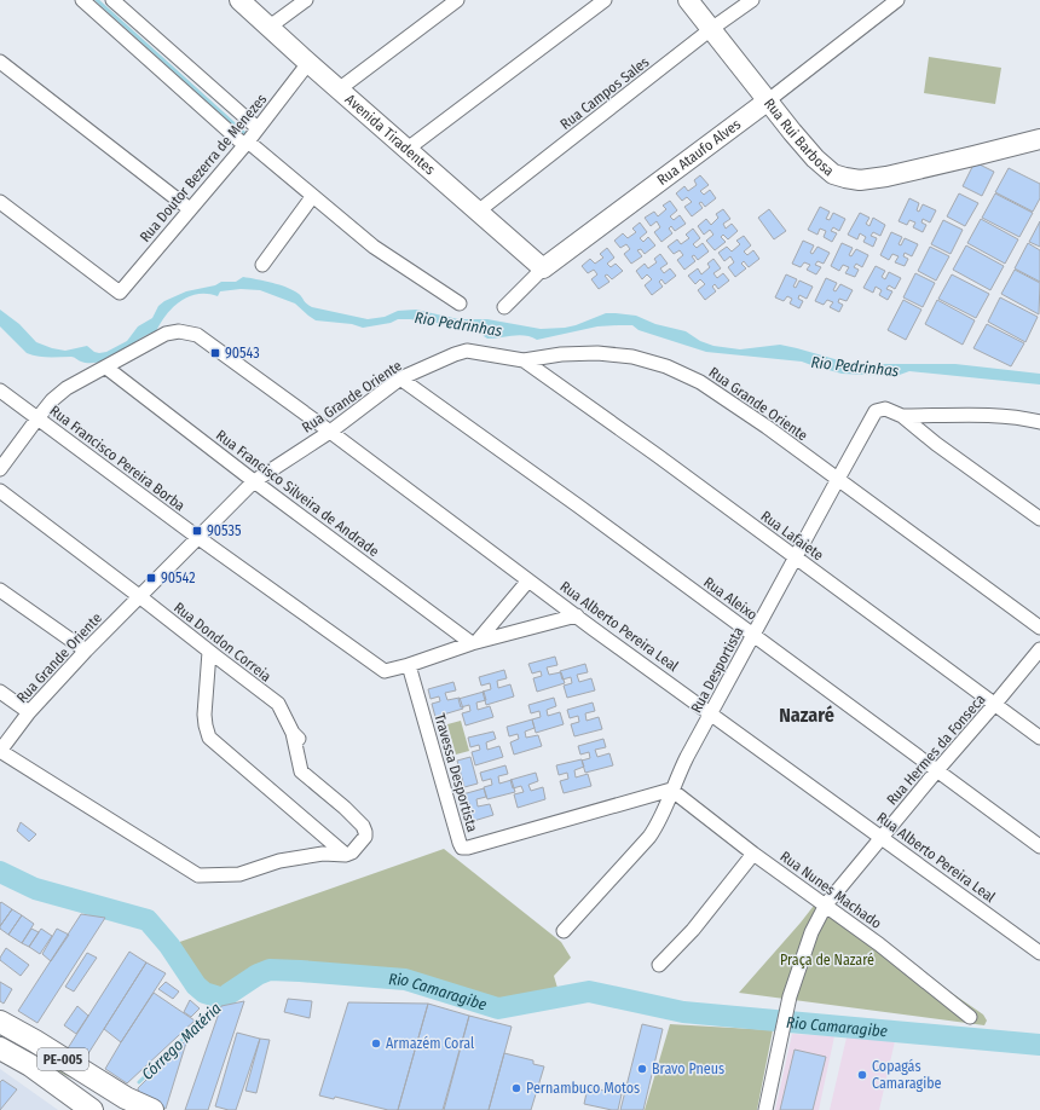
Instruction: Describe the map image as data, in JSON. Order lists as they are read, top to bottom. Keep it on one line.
{"streets":{"main road":["PE-005"],"street":["Rua Campos Sales","Avenida Tiradentes","Rua Rui Barbosa","Rua Ataufo Alves","Rua Doutor Bezerra de Menezes","Rua Grande Oriente","Rua Francisco Pereira Borba","Rua Francisco Silveira de Andrade","Rua Lafaiete","Rua Aleixo","Rua Alberto Pereira Leal","Rua Dondon Correia","Rua Desportista","Rua Hermes da Fonseca","Travessa Desportista","Rua Nunes Machado"]},"crossings":[["Rua Campos Sales","Avenida Tiradentes"],["Rua Campos Sales","Rua Rui Barbosa"],["Avenida Tiradentes","Rua Ataufo Alves"],["Avenida Tiradentes","Rua Doutor Bezerra de Menezes"],["Rua Rui Barbosa","Rua Ataufo Alves"],["Rua Grande Oriente","Rua Francisco Pereira Borba"],["Rua Grande Oriente","Rua Francisco Silveira de Andrade"],["Rua Grande Oriente","Rua Lafaiete"],["Rua Grande Oriente","Rua Aleixo"],["Rua Grande Oriente","Rua Alberto Pereira Leal"],["Rua Grande Oriente","Rua Dondon Correia"],["Rua Grande Oriente","Rua Desportista"],["Rua Francisco Pereira Borba","Travessa Desportista"],["Rua Francisco Silveira de Andrade","Rua Alberto Pereira Leal"],["Rua Lafaiete","Rua Desportista"],["Rua Lafaiete","Rua Hermes da Fonseca"],["Rua Aleixo","Rua Desportista"],["Rua Aleixo","Rua Hermes da Fonseca"],["Rua Alberto Pereira Leal","Rua Desportista"],["Rua Alberto Pereira Leal","Rua Hermes da Fonseca"],["Rua Desportista","Travessa Desportista"],["Rua Desportista","Rua Nunes Machado"],["Rua Hermes da Fonseca","Rua Nunes Machado"],["Travessa Desportista","Rua Nunes Machado"]],"districts":["Nazaré"],"water":["Rio Pedrinhas","Rio Camaragibe","Córrego Matéria"],"parks":["Praça de Nazaré"],"places":{"transit":["90543","90535","90542"],"other":["Armazém Coral","Bravo Pneus","Copagás Camaragibe","Pernambuco Motos"]}}
